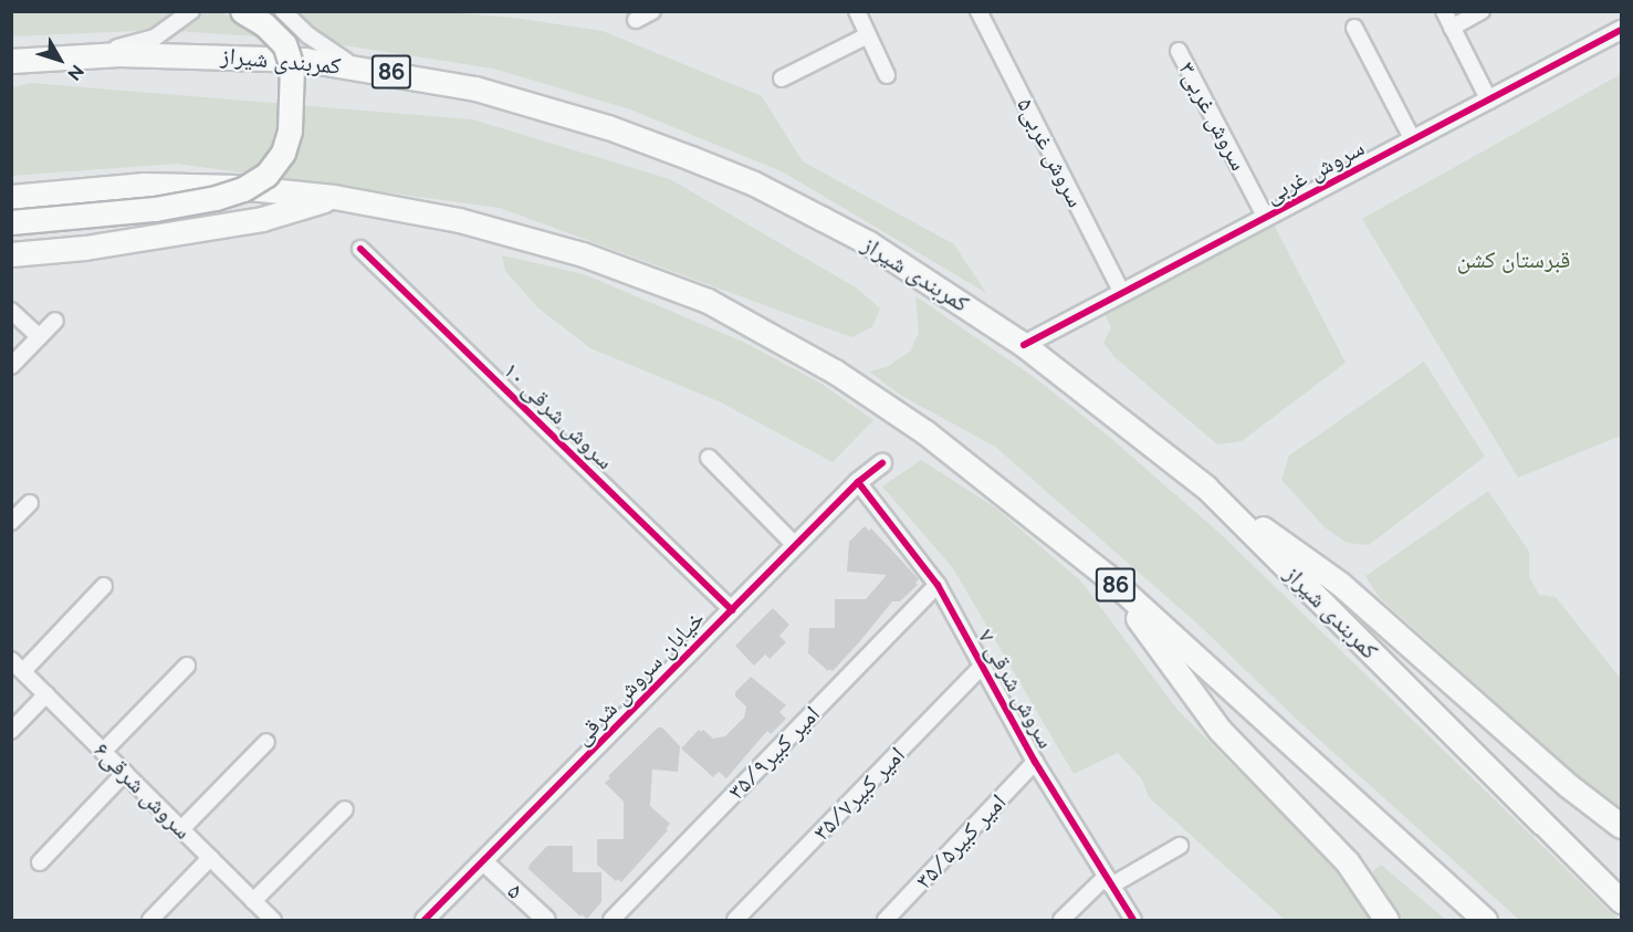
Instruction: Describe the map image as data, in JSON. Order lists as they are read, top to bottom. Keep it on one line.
{"streets":{"highway":["کمربندی شیراز","86"],"street":["سروش غربی۳","سروش غربی۵","سروش غربی","سروش شرقی ۱۰","خیابان سروش شرقی","سروش شرقی ۷","امیر کبیر۳۵/۹","سروش شرقی۶","امیر کبیر۳۵/۷","امیر کبیر۳۵/۵","۵"]},"crossings":[["کمربندی شیراز","86"],["کمربندی شیراز","سروش غربی"],["سروش غربی۳","سروش غربی"],["سروش غربی۵","سروش غربی"],["سروش شرقی ۱۰","خیابان سروش شرقی"],["خیابان سروش شرقی","سروش شرقی ۷"],["خیابان سروش شرقی","۵"],["سروش شرقی ۷","امیر کبیر۳۵/۹"],["سروش شرقی ۷","امیر کبیر۳۵/۷"],["سروش شرقی ۷","امیر کبیر۳۵/۵"]],"parks":["قبرستان کشن"],"north":"bottom right"}
